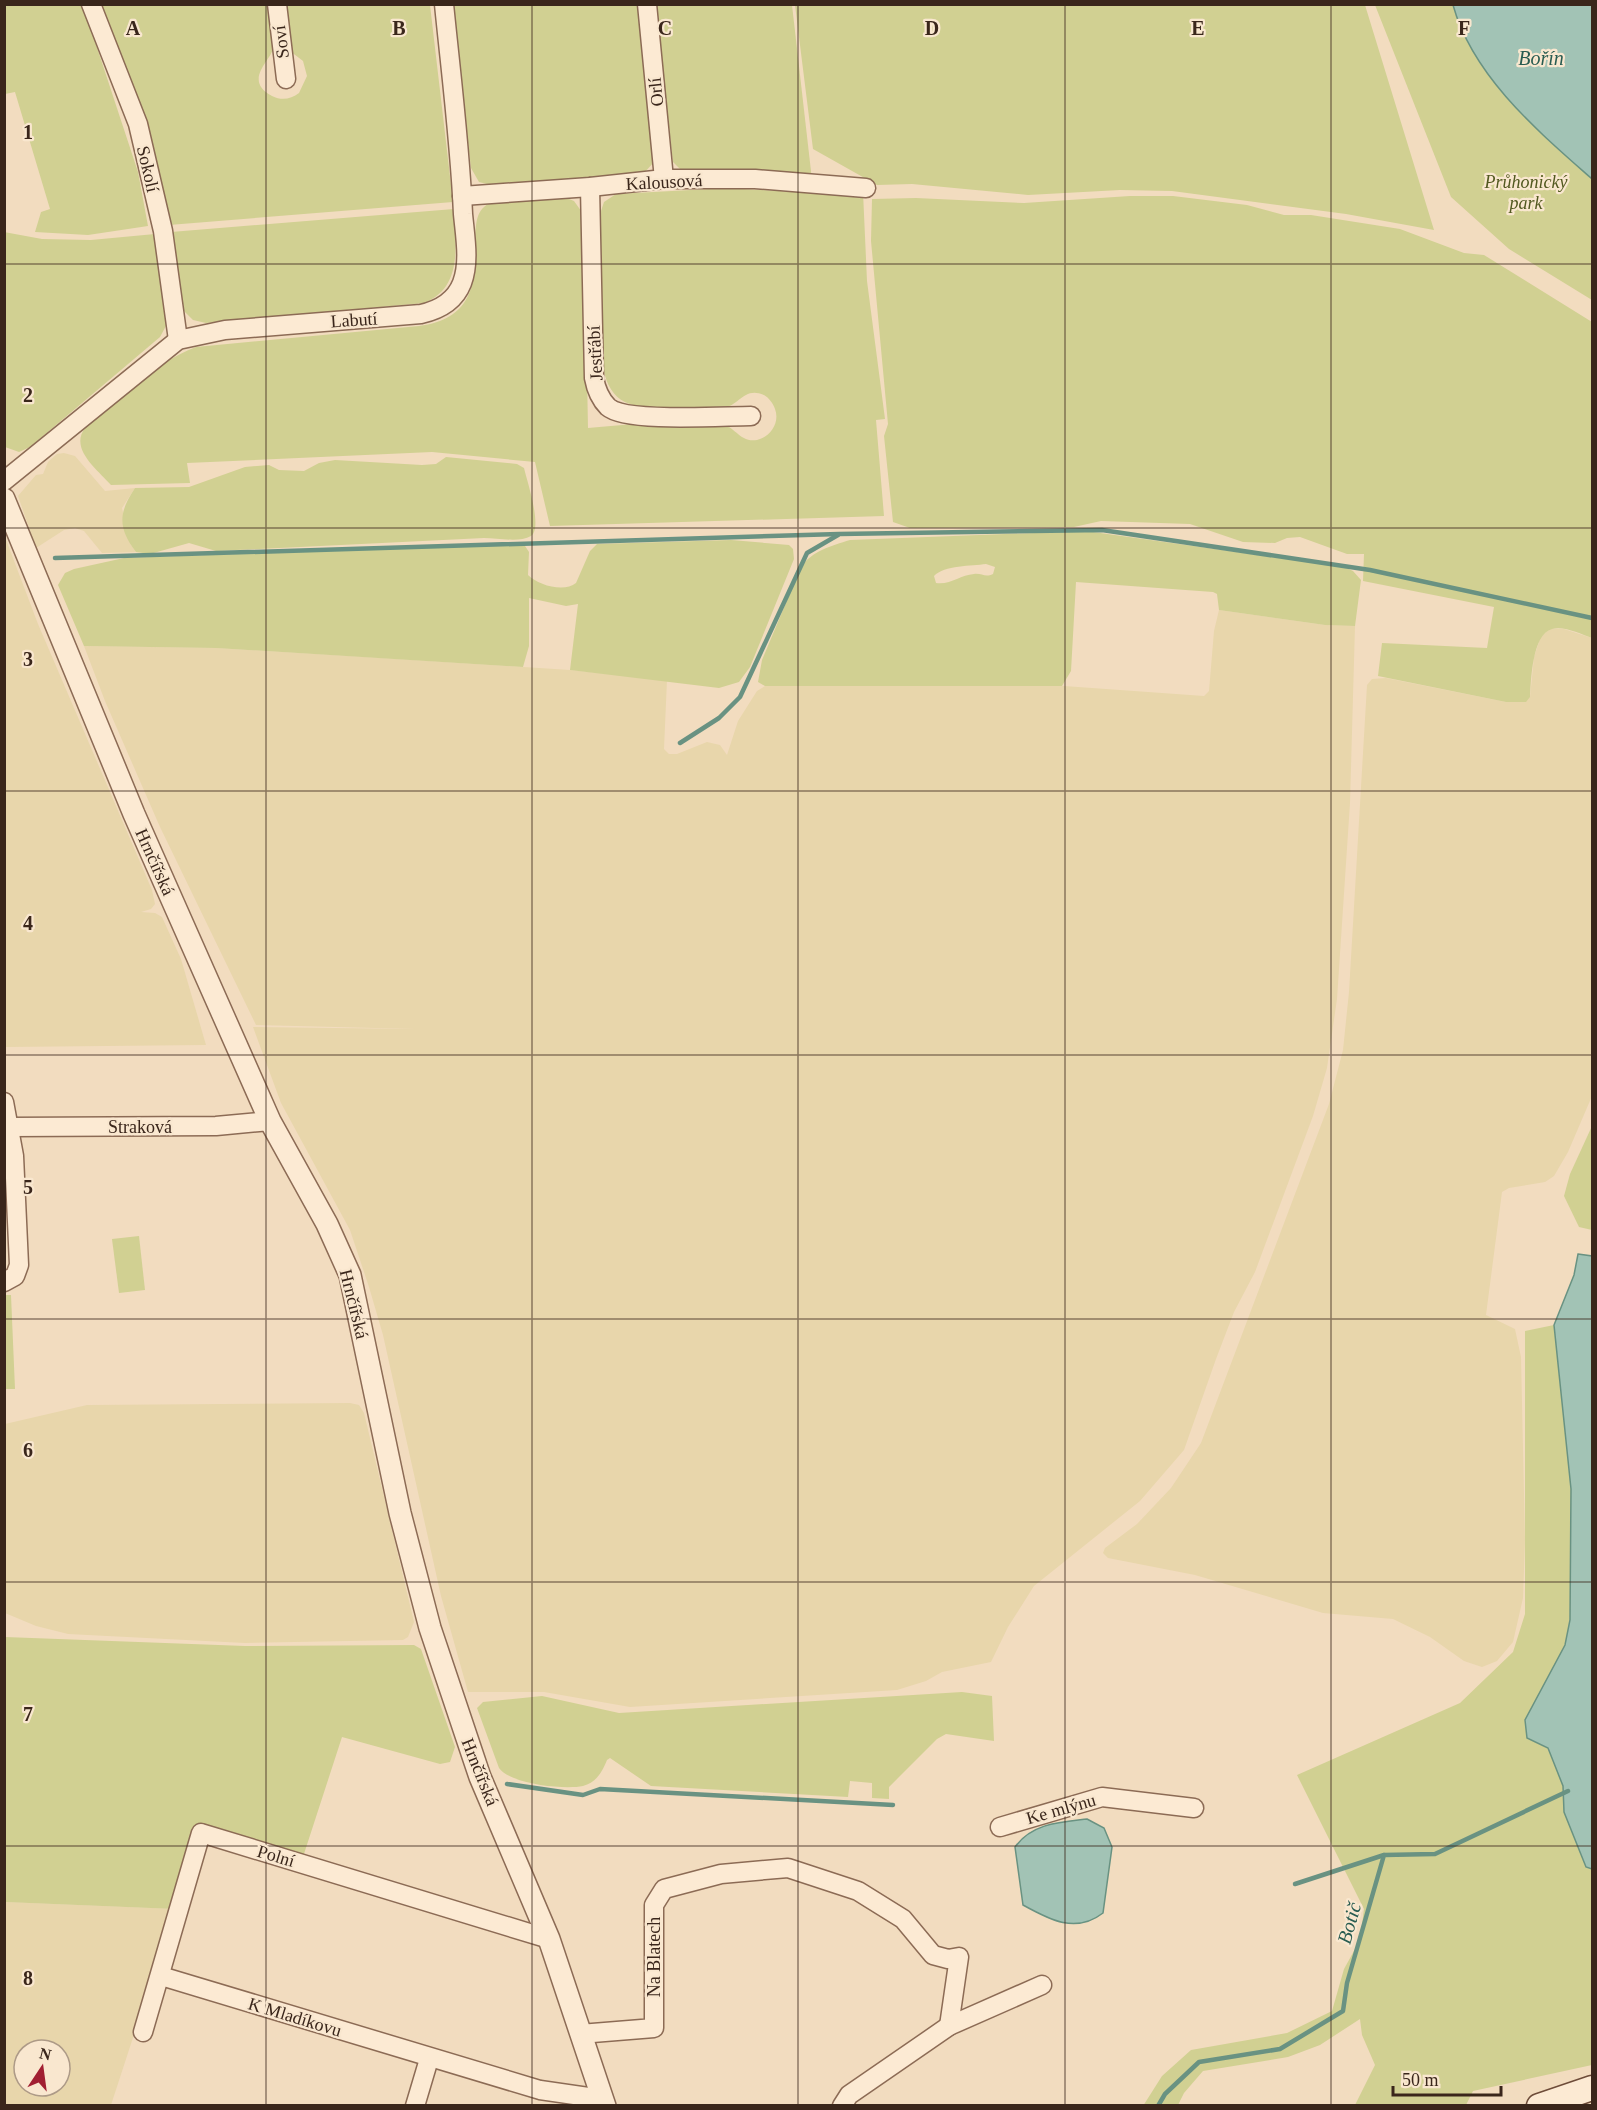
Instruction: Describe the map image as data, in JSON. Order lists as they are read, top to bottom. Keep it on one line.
{"streets":{"street":["Soví","Orlí","Sokolí","Kalousová","Labutí","Jestřábí","Hrnčířská","Straková","Ke mlýnu","Polní","Na Blatech","K Mladíkovu"]},"crossings":[["Orlí","Kalousová"],["Sokolí","Labutí"],["Kalousová","Labutí"],["Kalousová","Jestřábí"],["Hrnčířská","Straková"],["Hrnčířská","Polní"],["Hrnčířská","Na Blatech"],["Hrnčířská","K Mladíkovu"],["Polní","K Mladíkovu"]],"water":["Bořín","Botič"],"parks":["Průhonický park"],"scale_bar":"50 m","north":"top","grid":{"columns":["A","B","C","D","E","F"],"rows":["1","2","3","4","5","6","7","8"]}}
